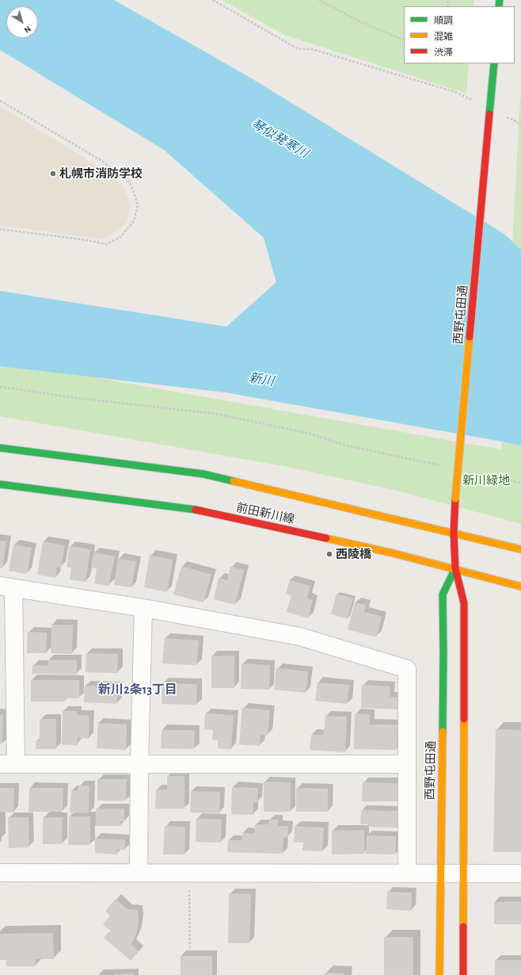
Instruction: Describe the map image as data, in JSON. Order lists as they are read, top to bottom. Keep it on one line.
{"streets":{"street":["西野屯田通","前田新川線"]},"crossings":[["西野屯田通","前田新川線"]],"districts":["新川2条13丁目"],"water":["琴似発寒川","新川"],"parks":["新川緑地"],"places":["札幌市消防学校","西陵橋"],"legend":["順調","混雑","渋滞"],"north":"bottom right"}
